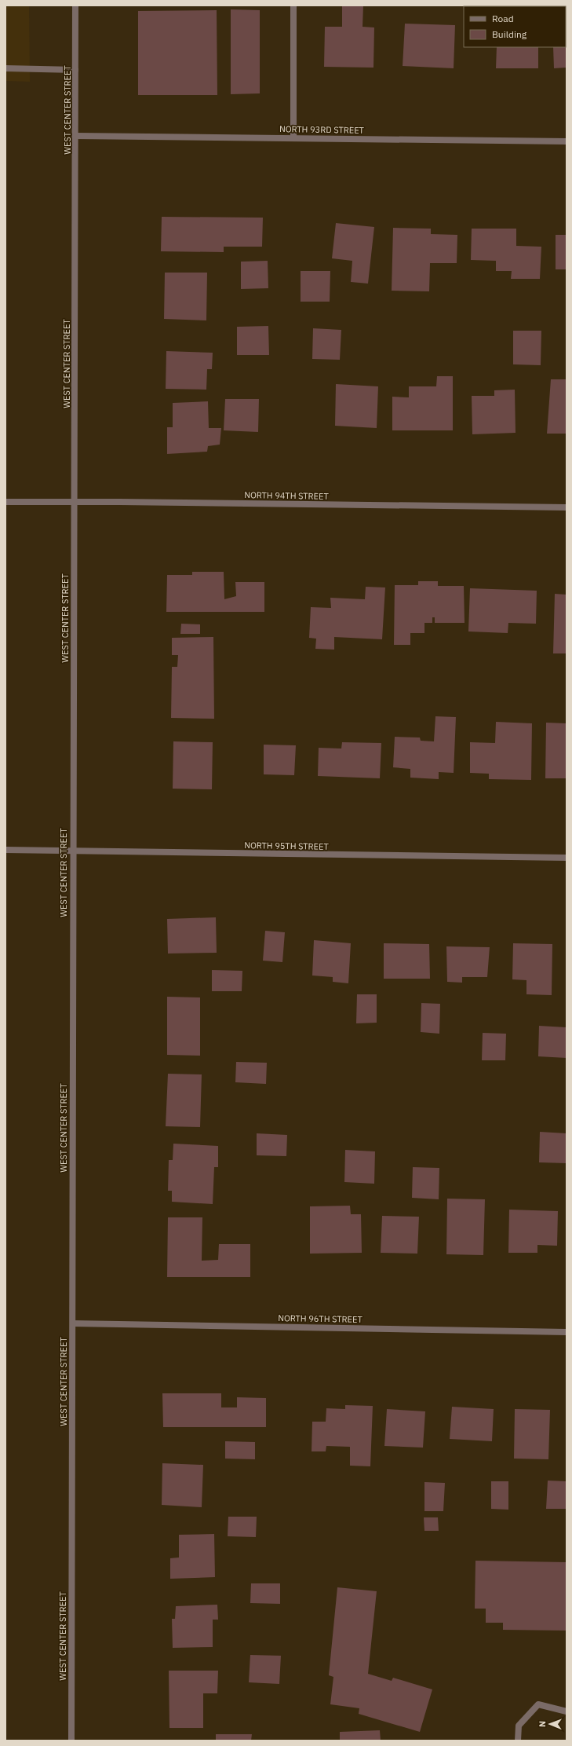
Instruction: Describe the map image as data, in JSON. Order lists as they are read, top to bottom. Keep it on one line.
{"streets":{"street":["WEST CENTER STREET","NORTH 93RD STREET","NORTH 94TH STREET","NORTH 95TH STREET","NORTH 96TH STREET"]},"crossings":[["WEST CENTER STREET","NORTH 93RD STREET"],["WEST CENTER STREET","NORTH 94TH STREET"],["WEST CENTER STREET","NORTH 95TH STREET"],["WEST CENTER STREET","NORTH 96TH STREET"]],"legend":["Road","Building"],"north":"left"}
